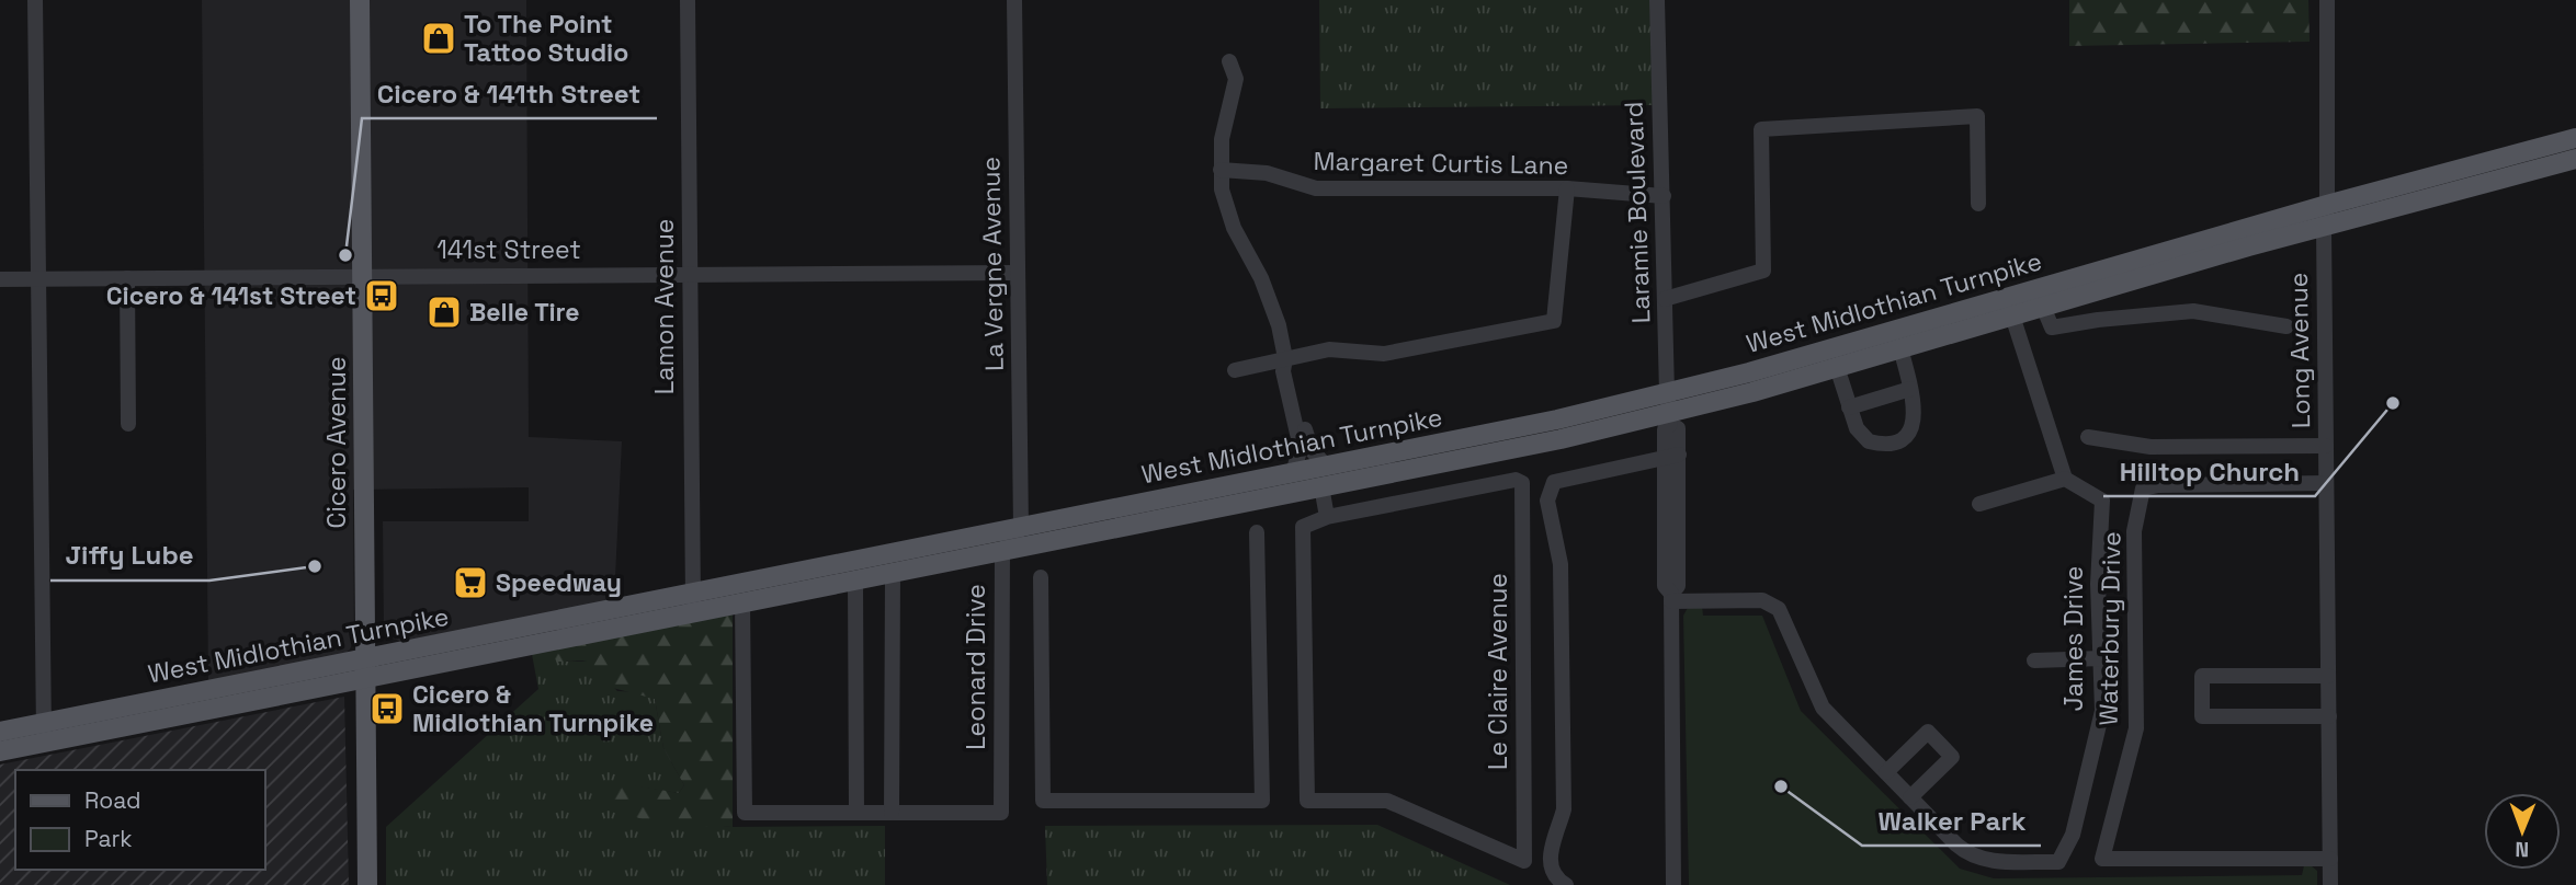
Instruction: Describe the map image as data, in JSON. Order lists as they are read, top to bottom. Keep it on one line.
{"streets":{"main road":["West Midlothian Turnpike","Cicero Avenue"],"street":["Margaret Curtis Lane","Laramie Boulevard","141st Street","La Vergne Avenue","Lamon Avenue","Long Avenue","Waterbury Drive","James Drive","Leonard Drive","Le Claire Avenue"]},"crossings":[["Margaret Curtis Lane","Laramie Boulevard"],["Laramie Boulevard","West Midlothian Turnpike"],["141st Street","La Vergne Avenue"],["141st Street","Lamon Avenue"],["141st Street","Cicero Avenue"],["La Vergne Avenue","West Midlothian Turnpike"],["La Vergne Avenue","Leonard Drive"],["West Midlothian Turnpike","Lamon Avenue"],["West Midlothian Turnpike","Long Avenue"],["West Midlothian Turnpike","Cicero Avenue"],["West Midlothian Turnpike","Leonard Drive"],["Long Avenue","Waterbury Drive"]],"places":{"shop":["To The Point Tattoo Studio","Belle Tire"],"other":["Cicero & 141th Street","Hilltop Church","Jiffy Lube","Walker Park"],"bus stop":["Cicero & 141st Street","Cicero & Midlothian Turnpike"],"supermarket":["Speedway"]},"legend":["Road","Park"],"north":"bottom"}
